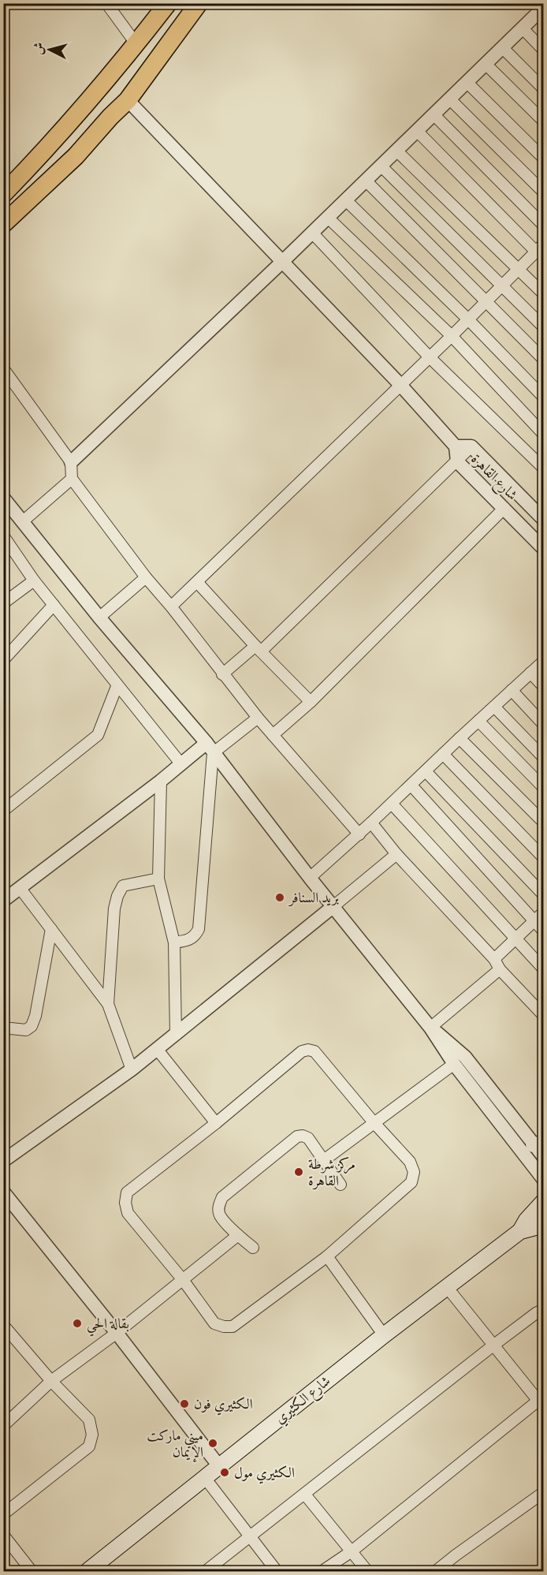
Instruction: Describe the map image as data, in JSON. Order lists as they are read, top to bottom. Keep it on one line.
{"streets":{"main road":["شارع الكثيري"],"street":["شارع القاهرة"]},"places":["بريد السنافر","مركز شرطة القاهرة","بقالة الحي","الكثيري فون","ميني ماركت الإيمان","الكثيري مول"],"north":"left"}
